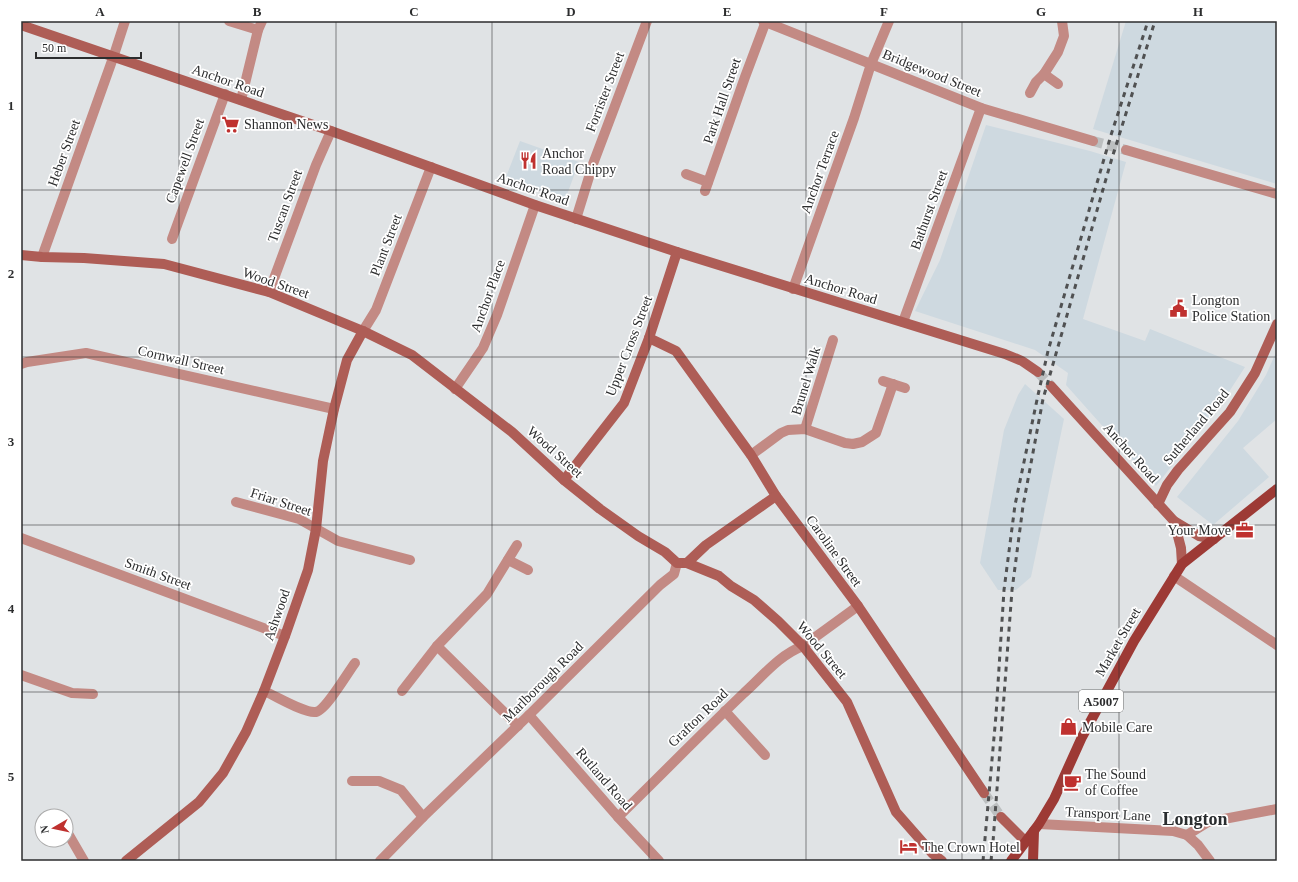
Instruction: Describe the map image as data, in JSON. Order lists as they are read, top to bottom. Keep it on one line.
{"streets":{"main road":["Market Street","A5007"],"street":["Bridgewood Street","Anchor Road","Forrister Street","Park Hall Street","Heber Street","Capewell Street","Anchor Terrace","Tuscan Street","Bathurst Street","Plant Street","Wood Street","Anchor Place","Upper Cross Street","Cornwall Street","Brunel Walk","Sutherland Road","Friar Street","Caroline Street","Smith Street","Ashwood","Marlborough Road","Grafton Road","Rutland Road","Transport Lane"]},"crossings":[["Bridgewood Street","Park Hall Street"],["Bridgewood Street","Anchor Terrace"],["Bridgewood Street","Bathurst Street"],["Anchor Road","Forrister Street"],["Anchor Road","Heber Street"],["Anchor Road","Capewell Street"],["Anchor Road","Anchor Terrace"],["Anchor Road","Tuscan Street"],["Anchor Road","Bathurst Street"],["Anchor Road","Plant Street"],["Anchor Road","Anchor Place"],["Anchor Road","Upper Cross Street"],["Anchor Road","Sutherland Road"],["Anchor Road","Market Street"],["Heber Street","Wood Street"],["Tuscan Street","Wood Street"],["Plant Street","Wood Street"],["Plant Street","Ashwood"],["Wood Street","Anchor Place"],["Wood Street","Upper Cross Street"],["Wood Street","Ashwood"],["Wood Street","Marlborough Road"],["Wood Street","Grafton Road"],["Upper Cross Street","Caroline Street"],["Cornwall Street","Ashwood"],["Friar Street","Ashwood"],["Caroline Street","Grafton Road"],["Smith Street","Ashwood"],["Market Street","A5007"],["Market Street","Transport Lane"],["Marlborough Road","Rutland Road"],["Grafton Road","Rutland Road"]],"districts":["Longton"],"places":{"supermarket":["Shannon News"],"restaurant":["Anchor Road Chippy"],"public building":["Longton Police Station"],"office":["Your Move"],"shop":["Mobile Care"],"cafe":["The Sound of Coffee"],"hotel":["The Crown Hotel"]},"scale_bar":"50 m","north":"left","grid":{"columns":["A","B","C","D","E","F","G","H"],"rows":["1","2","3","4","5"]}}
